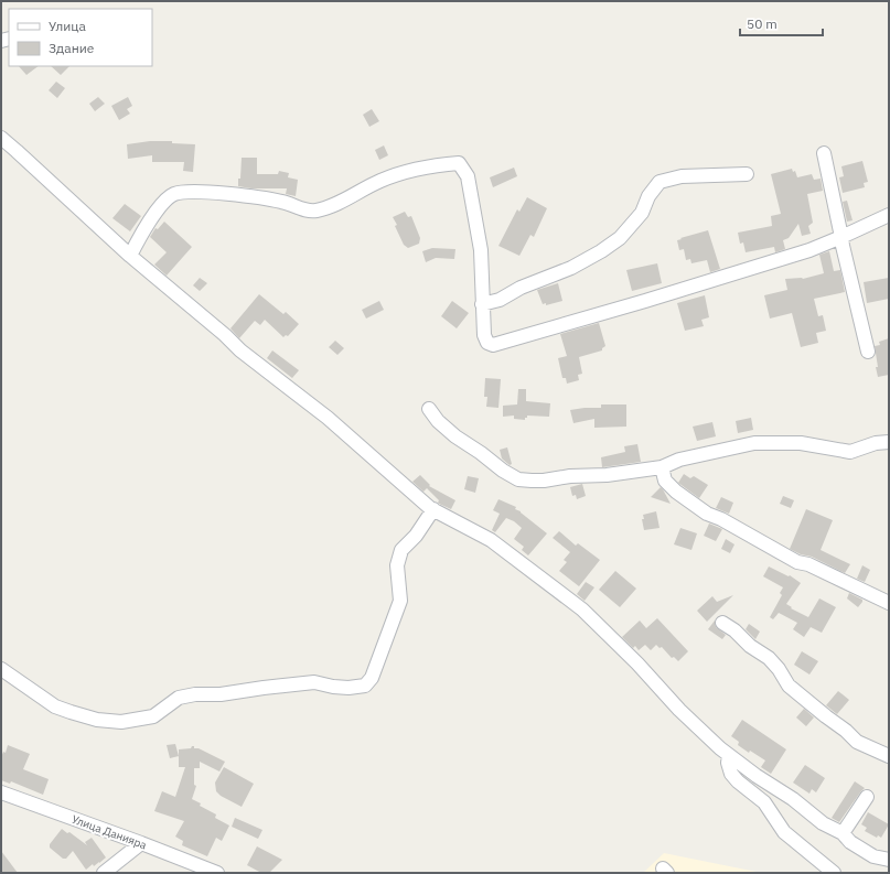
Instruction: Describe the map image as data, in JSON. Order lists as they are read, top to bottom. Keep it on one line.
{"streets":{"street":["Улица Данияра"]},"legend":["Улица","Здание"],"scale_bar":"50 m"}
